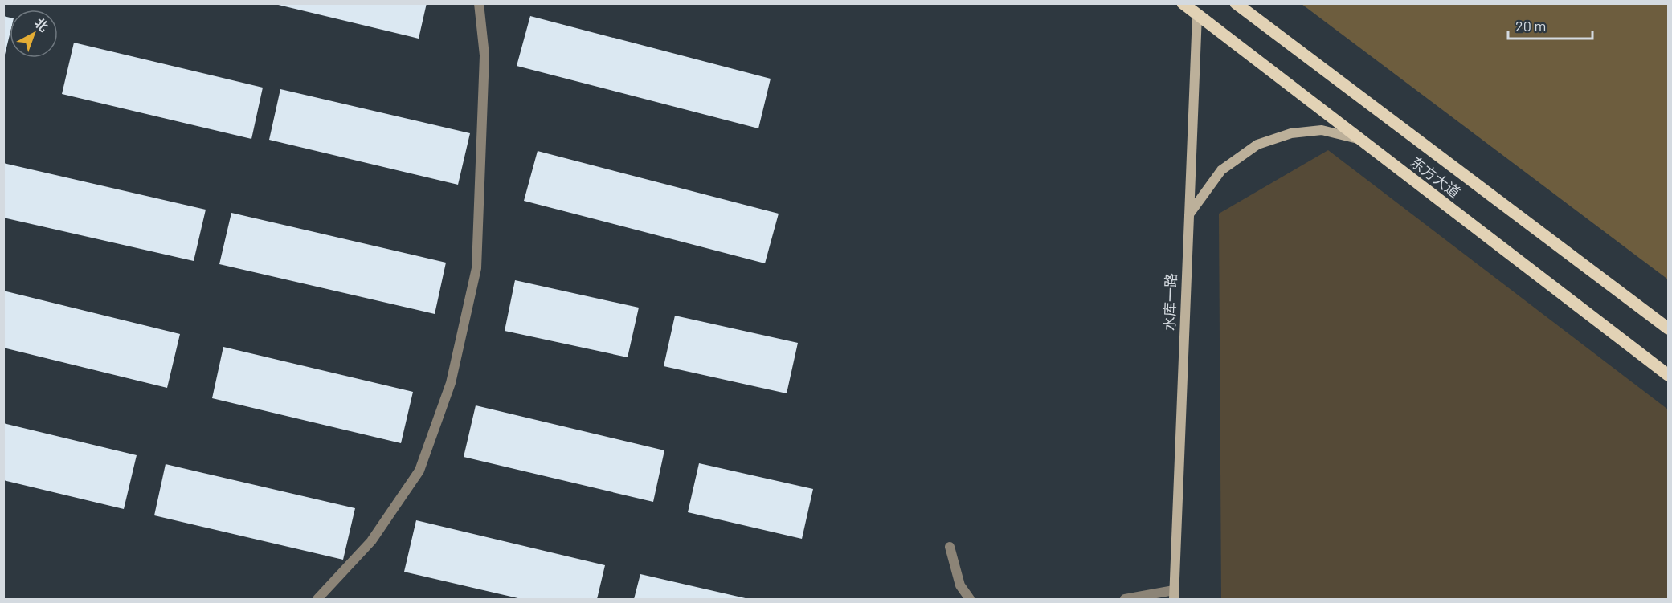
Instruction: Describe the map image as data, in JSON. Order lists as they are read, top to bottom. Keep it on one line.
{"streets":{"main road":["东方大道"],"street":["水库一路"]},"crossings":[["东方大道","水库一路"]],"scale_bar":"20 m","north":"top right"}
